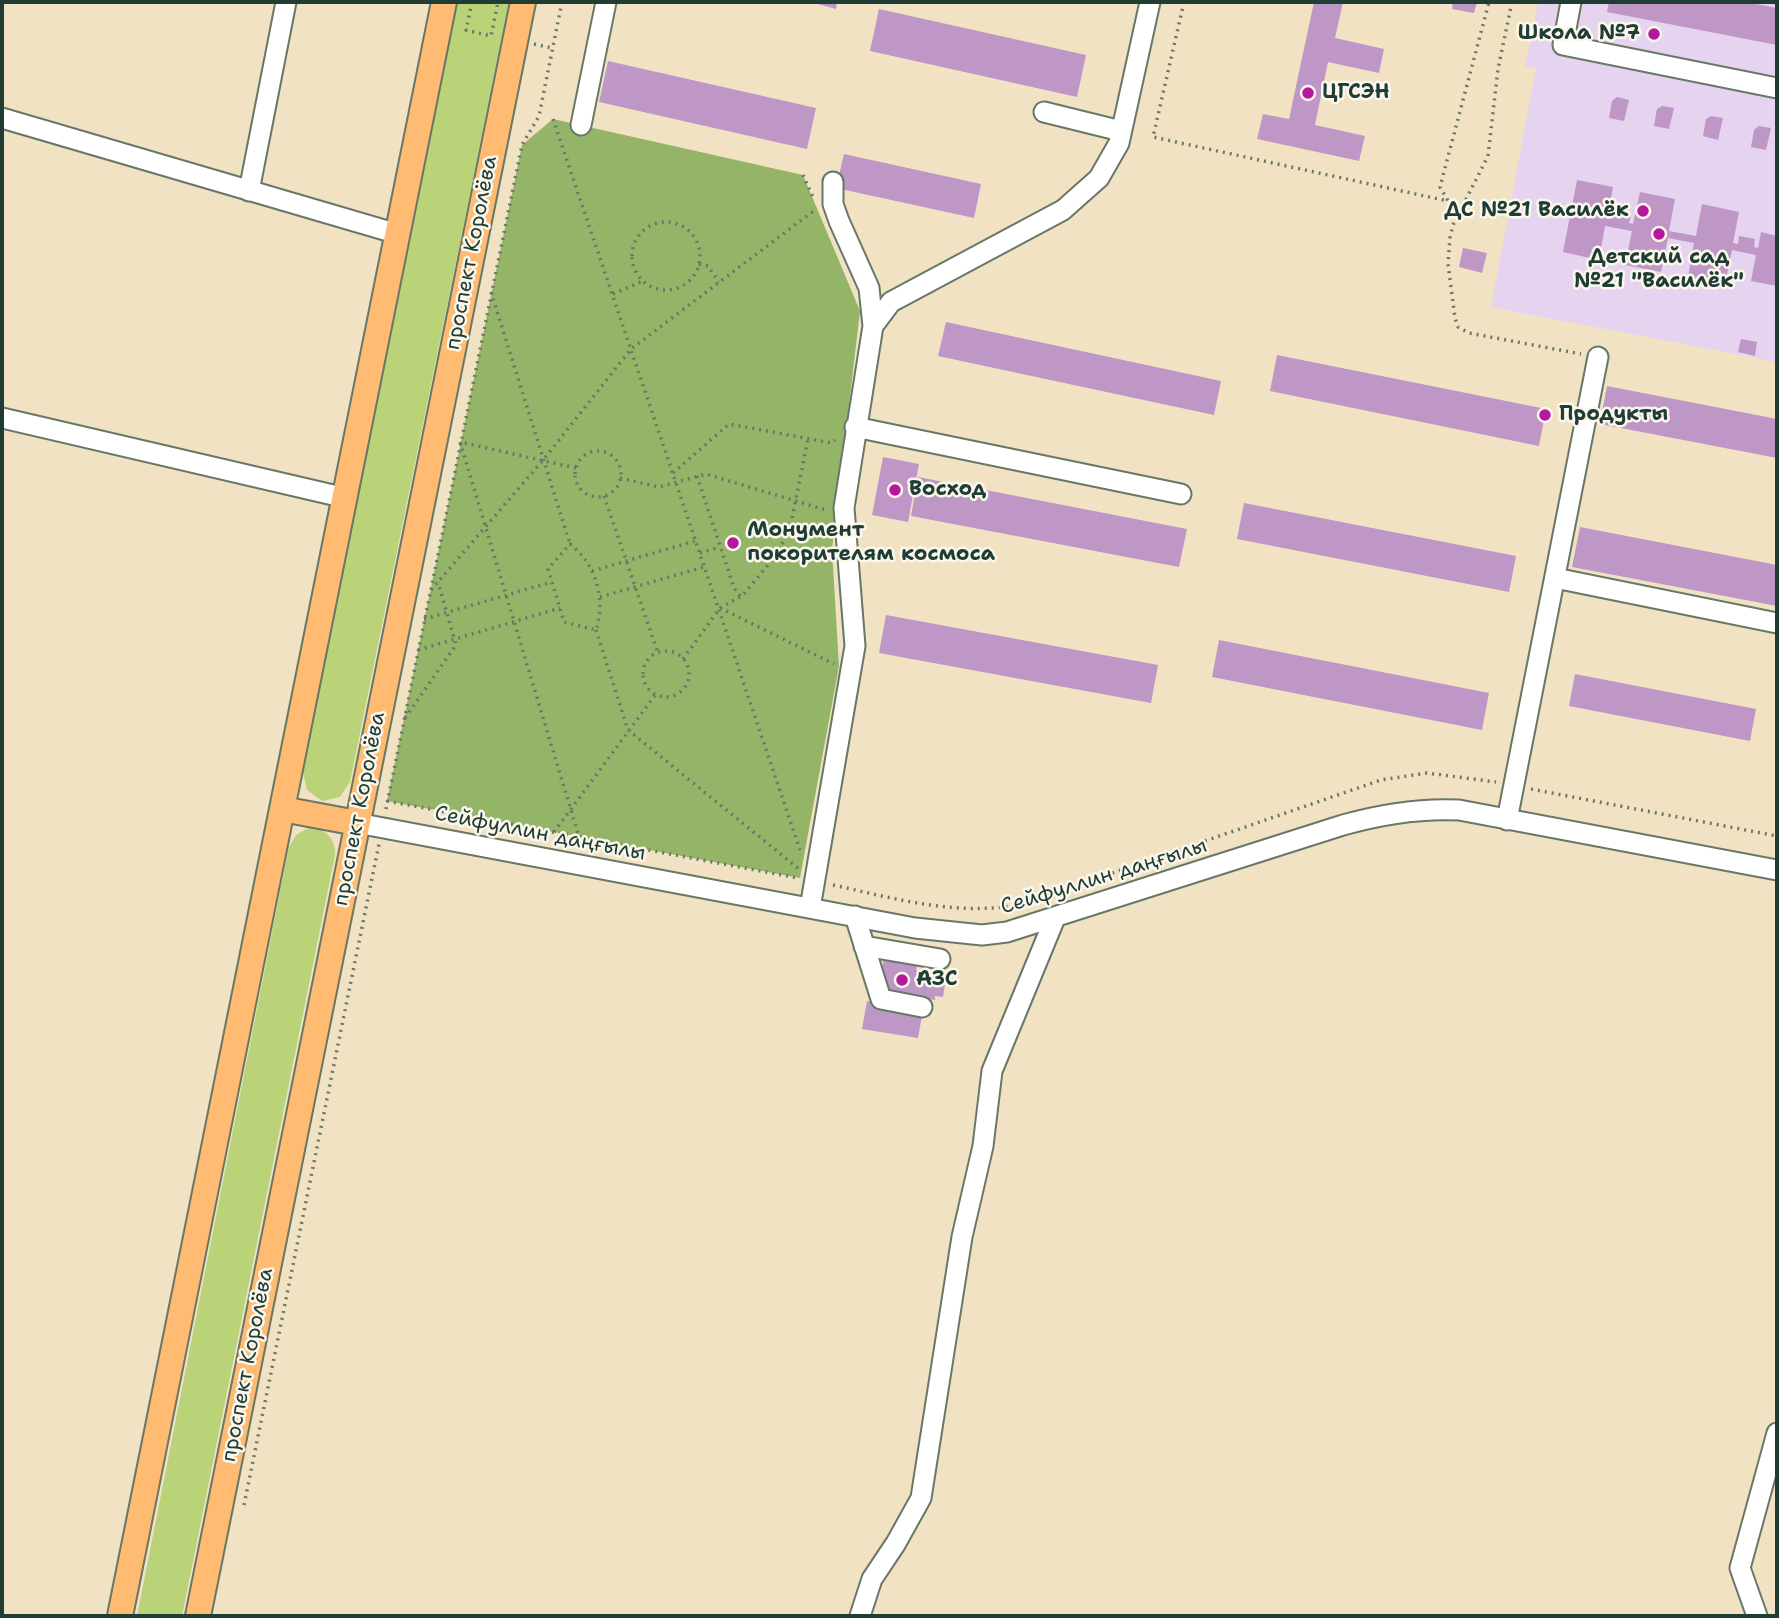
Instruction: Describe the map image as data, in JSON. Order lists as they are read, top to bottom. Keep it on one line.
{"streets":{"main road":["проспект Королёва"],"street":["Сейфуллин даңғылы"]},"crossings":[["проспект Королёва","Сейфуллин даңғылы"]],"places":["Школа №7","ЦГСЭН","ДС №21 Василёк","Детский сад №21 \"Василёк\"","Продукты","Восход","Монумент покорителям космоса","АЗС"]}
